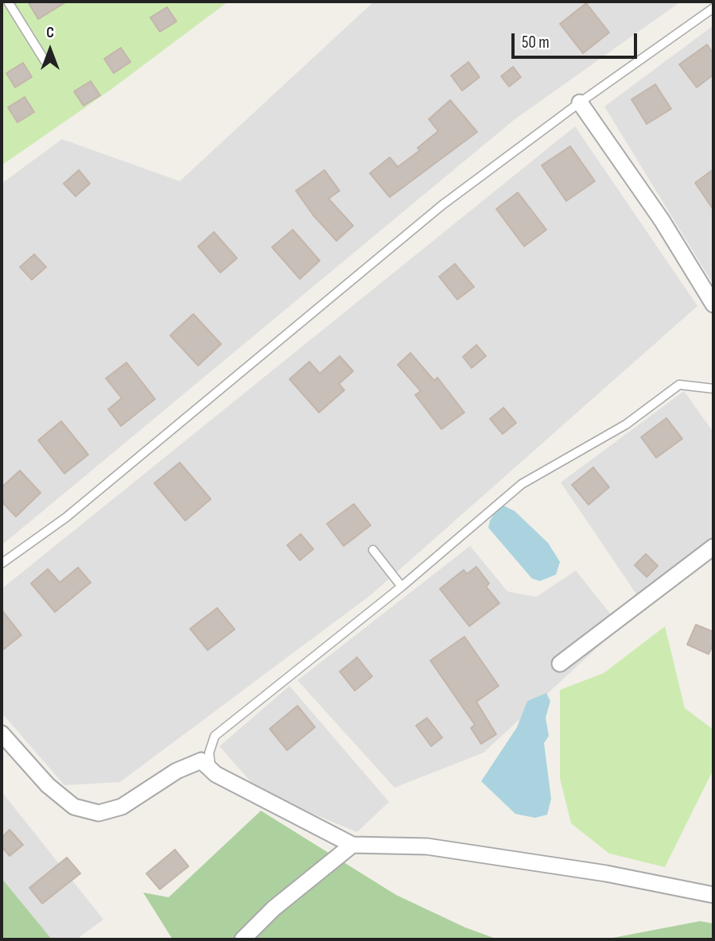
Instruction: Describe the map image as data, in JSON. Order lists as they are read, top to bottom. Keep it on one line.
{"scale_bar":"50 m","north":"top"}
